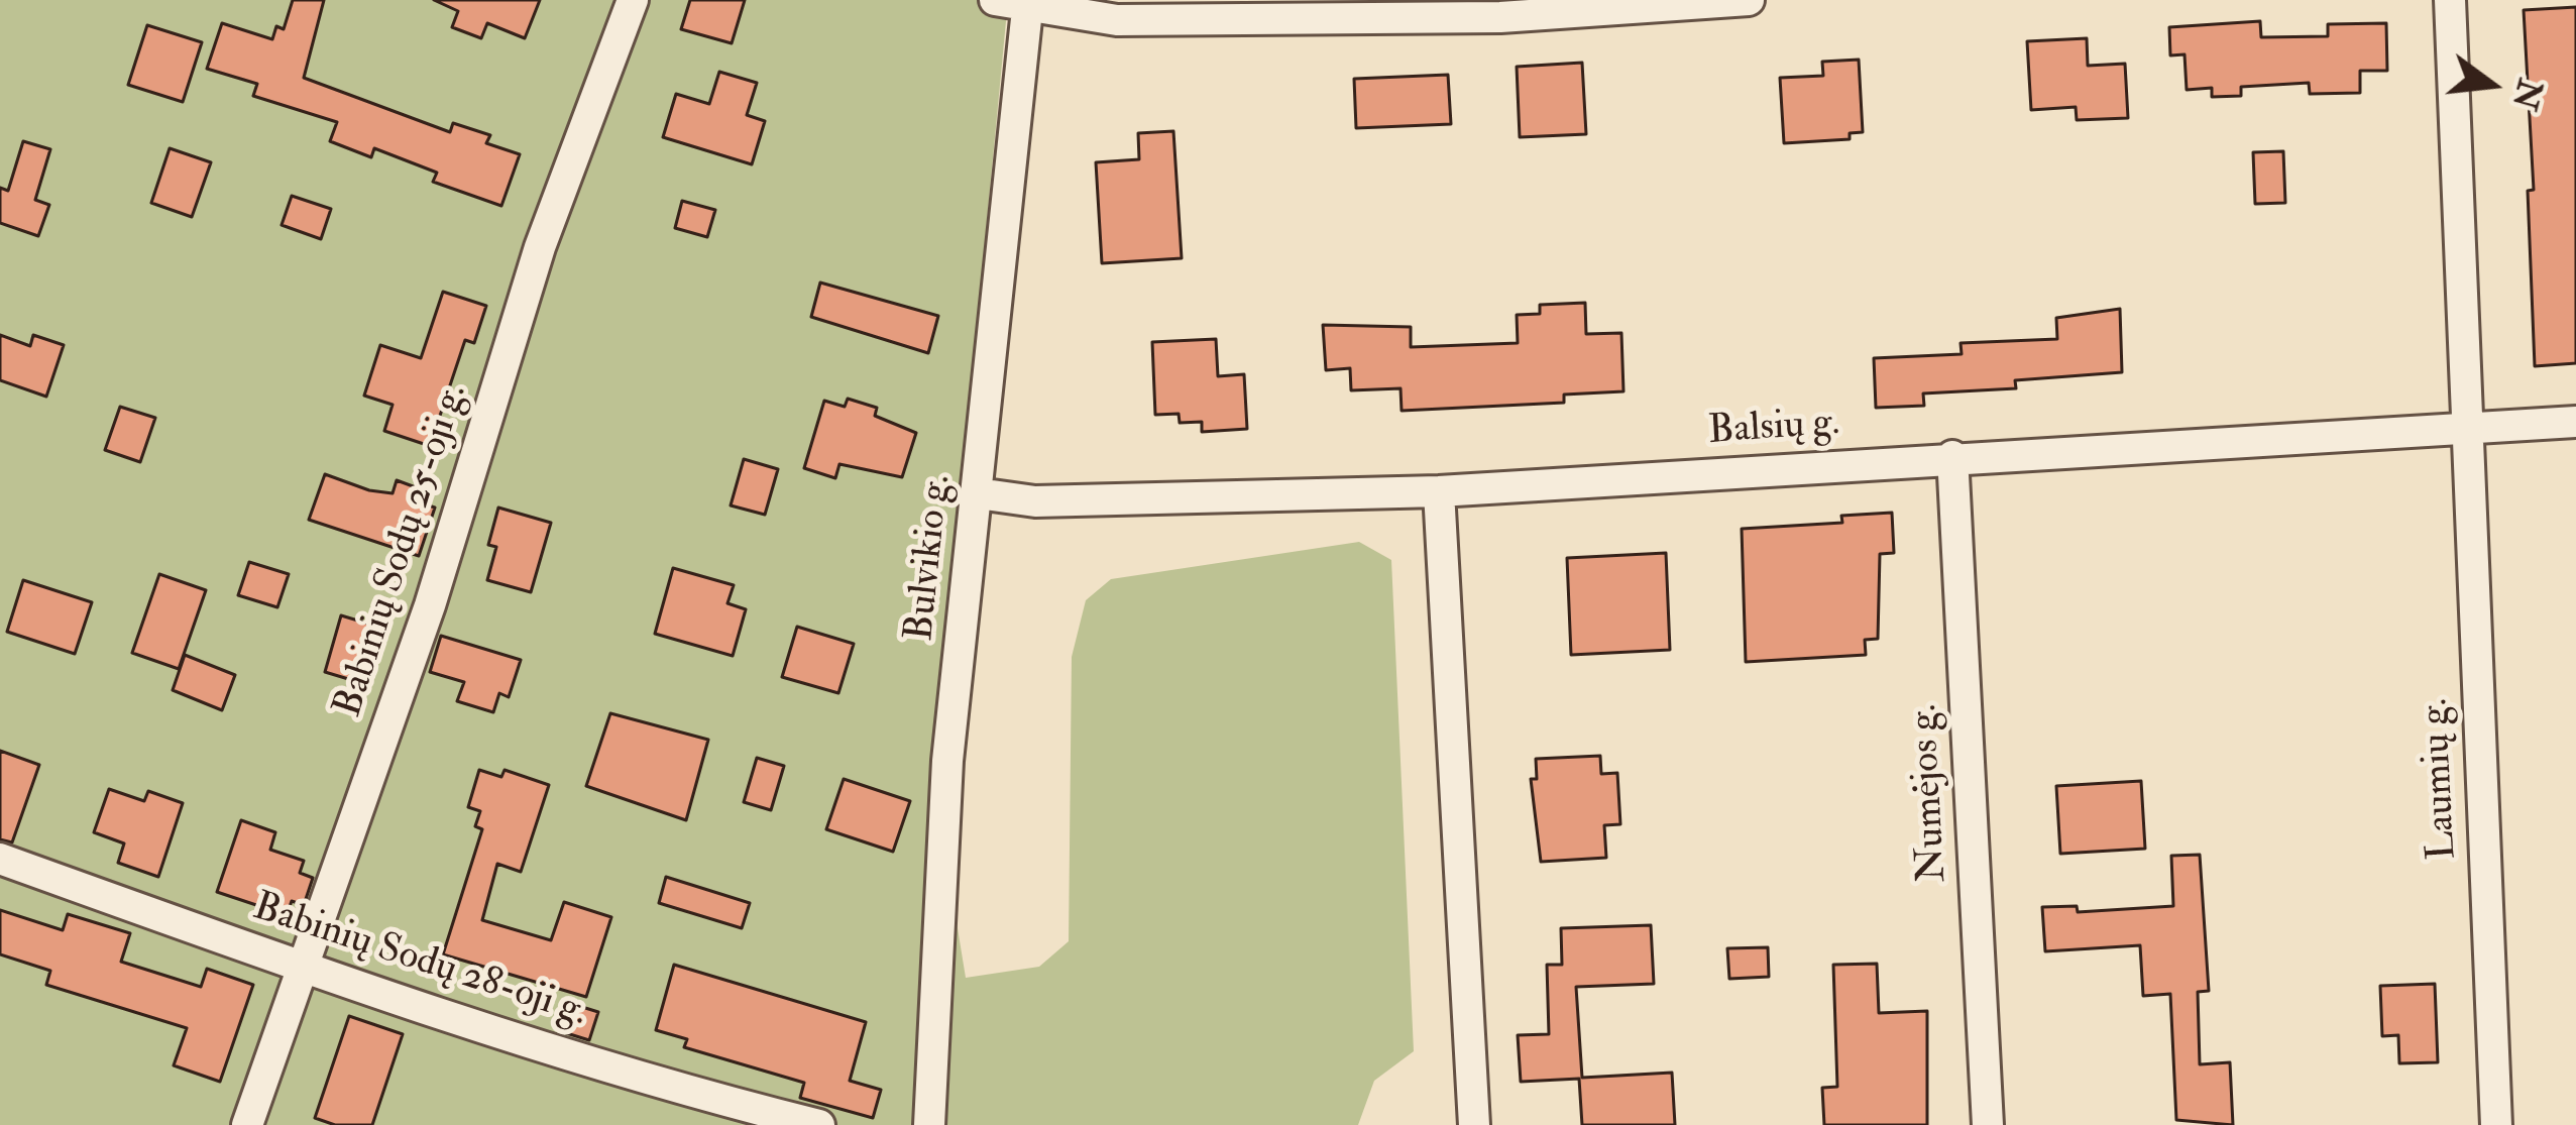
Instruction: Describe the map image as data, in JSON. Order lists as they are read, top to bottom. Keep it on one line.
{"streets":{"street":["Balsių g.","Babinių Sodų 25-oji g.","Bulvikio g.","Laumių g.","Numėjos g.","Babinių Sodų 28-oji g."]},"crossings":[["Balsių g.","Bulvikio g."],["Balsių g.","Laumių g."],["Balsių g.","Numėjos g."],["Babinių Sodų 25-oji g.","Babinių Sodų 28-oji g."]],"north":"right"}
